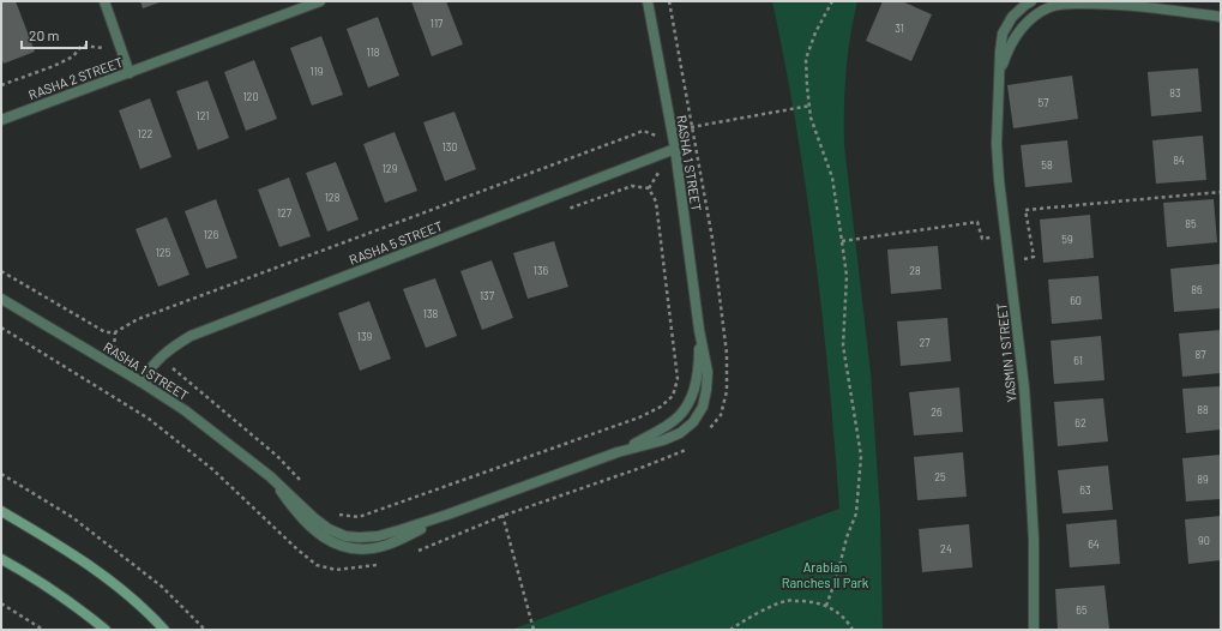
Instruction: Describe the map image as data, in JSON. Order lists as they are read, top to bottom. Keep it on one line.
{"streets":{"street":["RASHA 2 STREET","RASHA 1 STREET","RASHA 5 STREET","YASMIN 1 STREET"]},"crossings":[["RASHA 1 STREET","RASHA 5 STREET"]],"parks":["Arabian Ranches II Park"],"house_numbers":["117","31","118","119","83","120","57","121","122","130","84","58","129","128","127","85","126","59","125","136","28","86","137","60","138","139","27","87","61","88","26","62","25","89","63","90","64","24","65"],"scale_bar":"20 m"}
